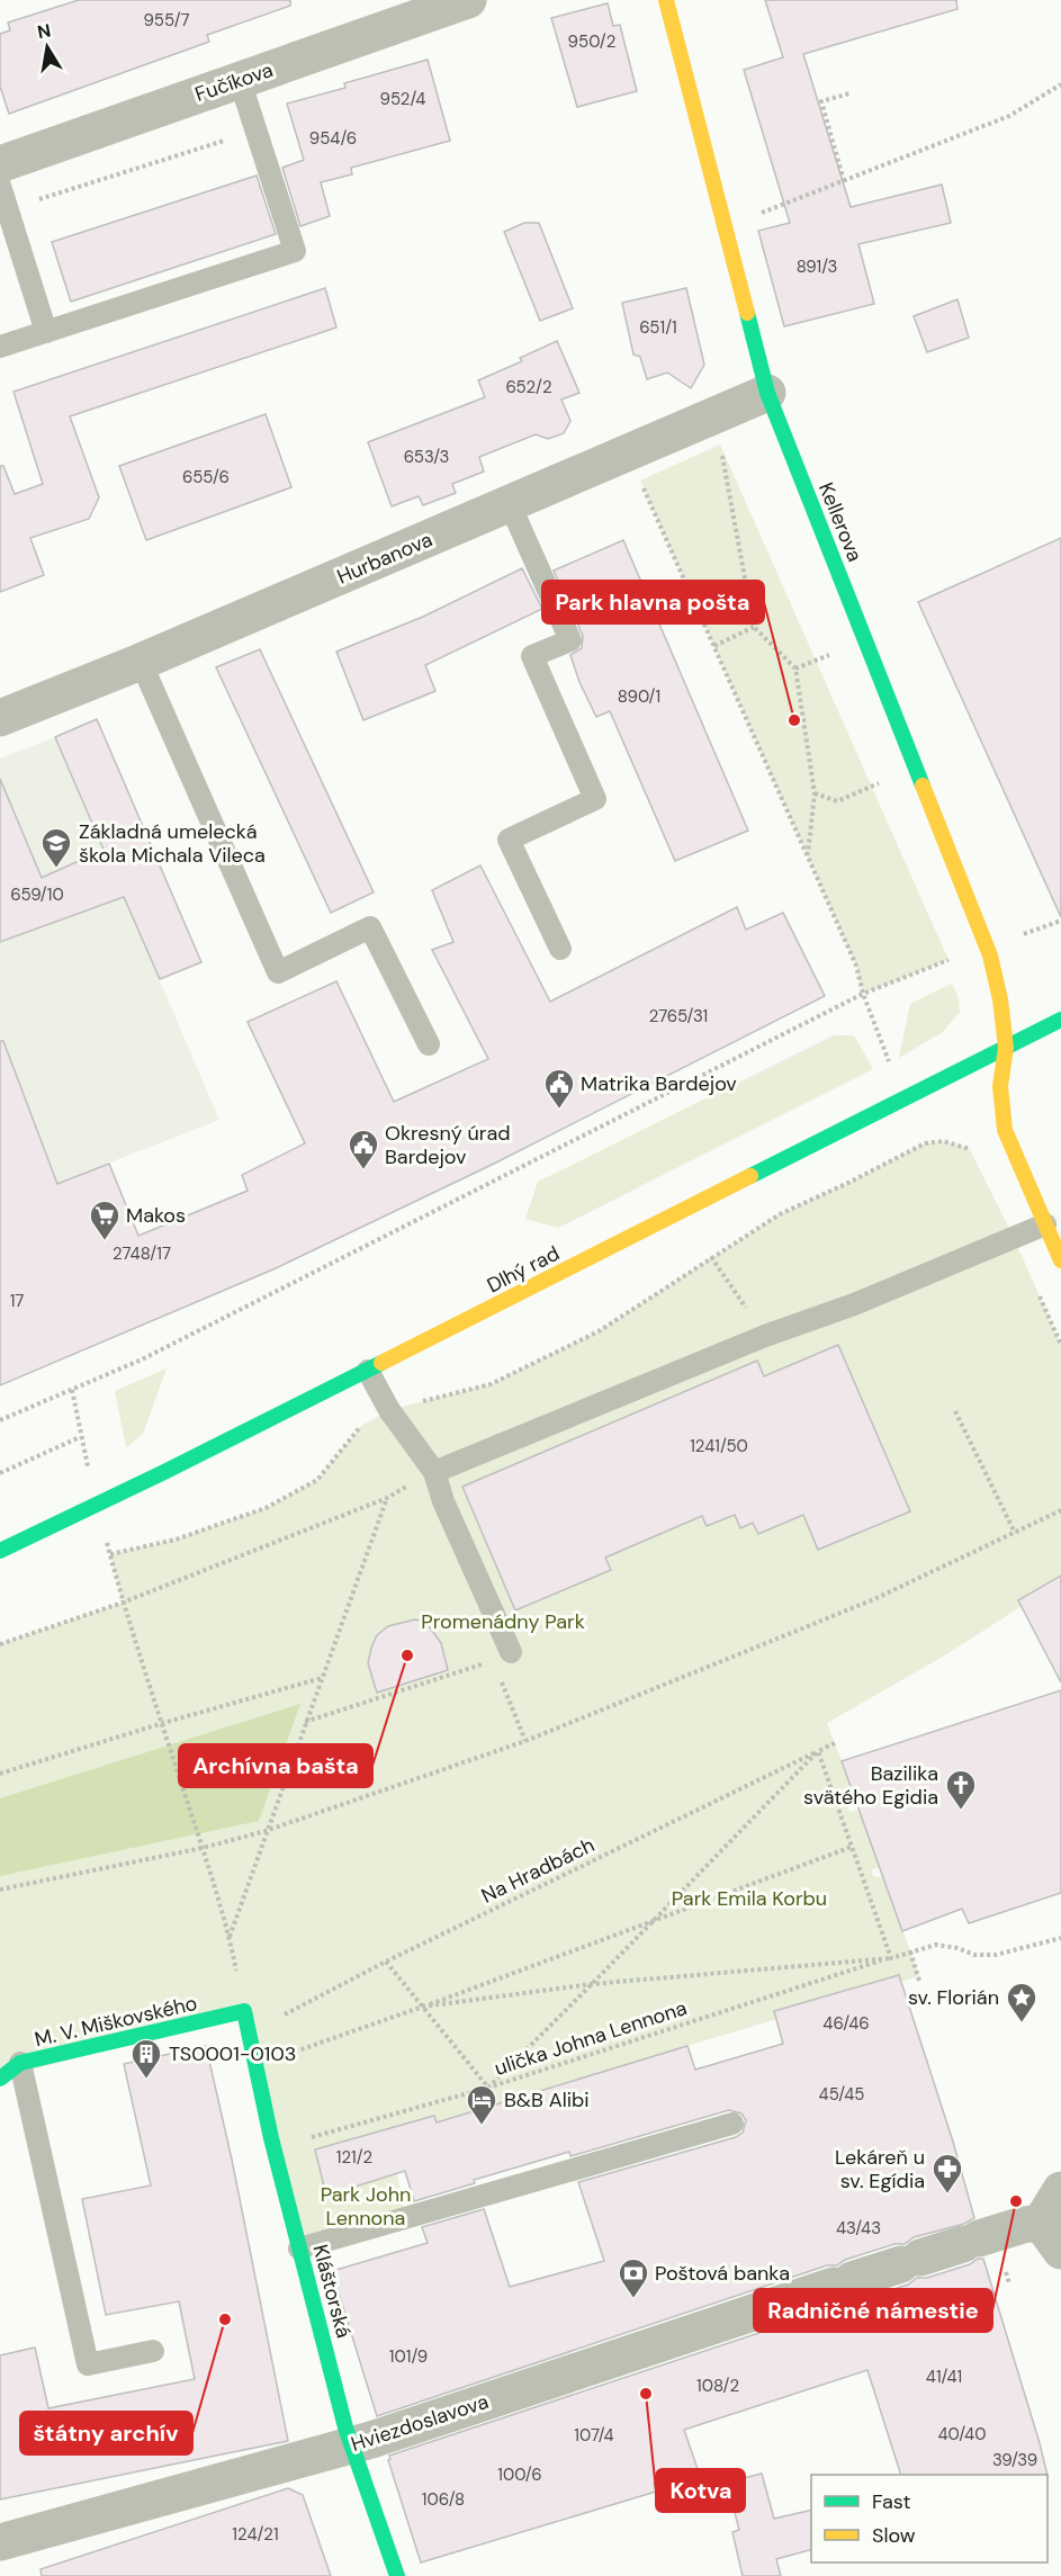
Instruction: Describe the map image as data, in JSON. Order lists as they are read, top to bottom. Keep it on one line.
{"streets":{"street":["Fučíkova","Kellerova","Hurbanova","Dlhý rad","M. V. Miškovského","Kláštorská","Hviezdoslavova"],"path":["Na Hradbách","ulička Johna Lennona"]},"crossings":[["Kellerova","Hurbanova"],["Kellerova","Dlhý rad"],["M. V. Miškovského","Kláštorská"],["Kláštorská","Hviezdoslavova"]],"parks":["Promenádny Park","Park Emila Korbu","Park John Lennona"],"places":{"other":["Park hlavna pošta","Archívna bašta","Radničné námestie","štátny archív","Kotva"],"school or university":["Základná umelecká škola Michala Vileca"],"public building":["Matrika Bardejov","Okresný úrad Bardejov"],"supermarket":["Makos"],"church":["Bazilika svätého Egidia"],"place":["sv. Florián"],"building":["TS0001-0103"],"hotel":["B&B Alibi"],"pharmacy":["Lekáreň u sv. Egídia"],"bank":["Poštová banka"]},"house_numbers":["955/7","950/2","952/4","954/6","891/3","651/1","652/2","653/3","655/6","890/1","659/10","2765/31","2748/17","17","1241/50","46/46","45/45","121/2","43/43","101/9","41/41","108/2","40/40","107/4","39/39","100/6","106/8","124/21"],"legend":["Fast","Slow"],"north":"top"}
